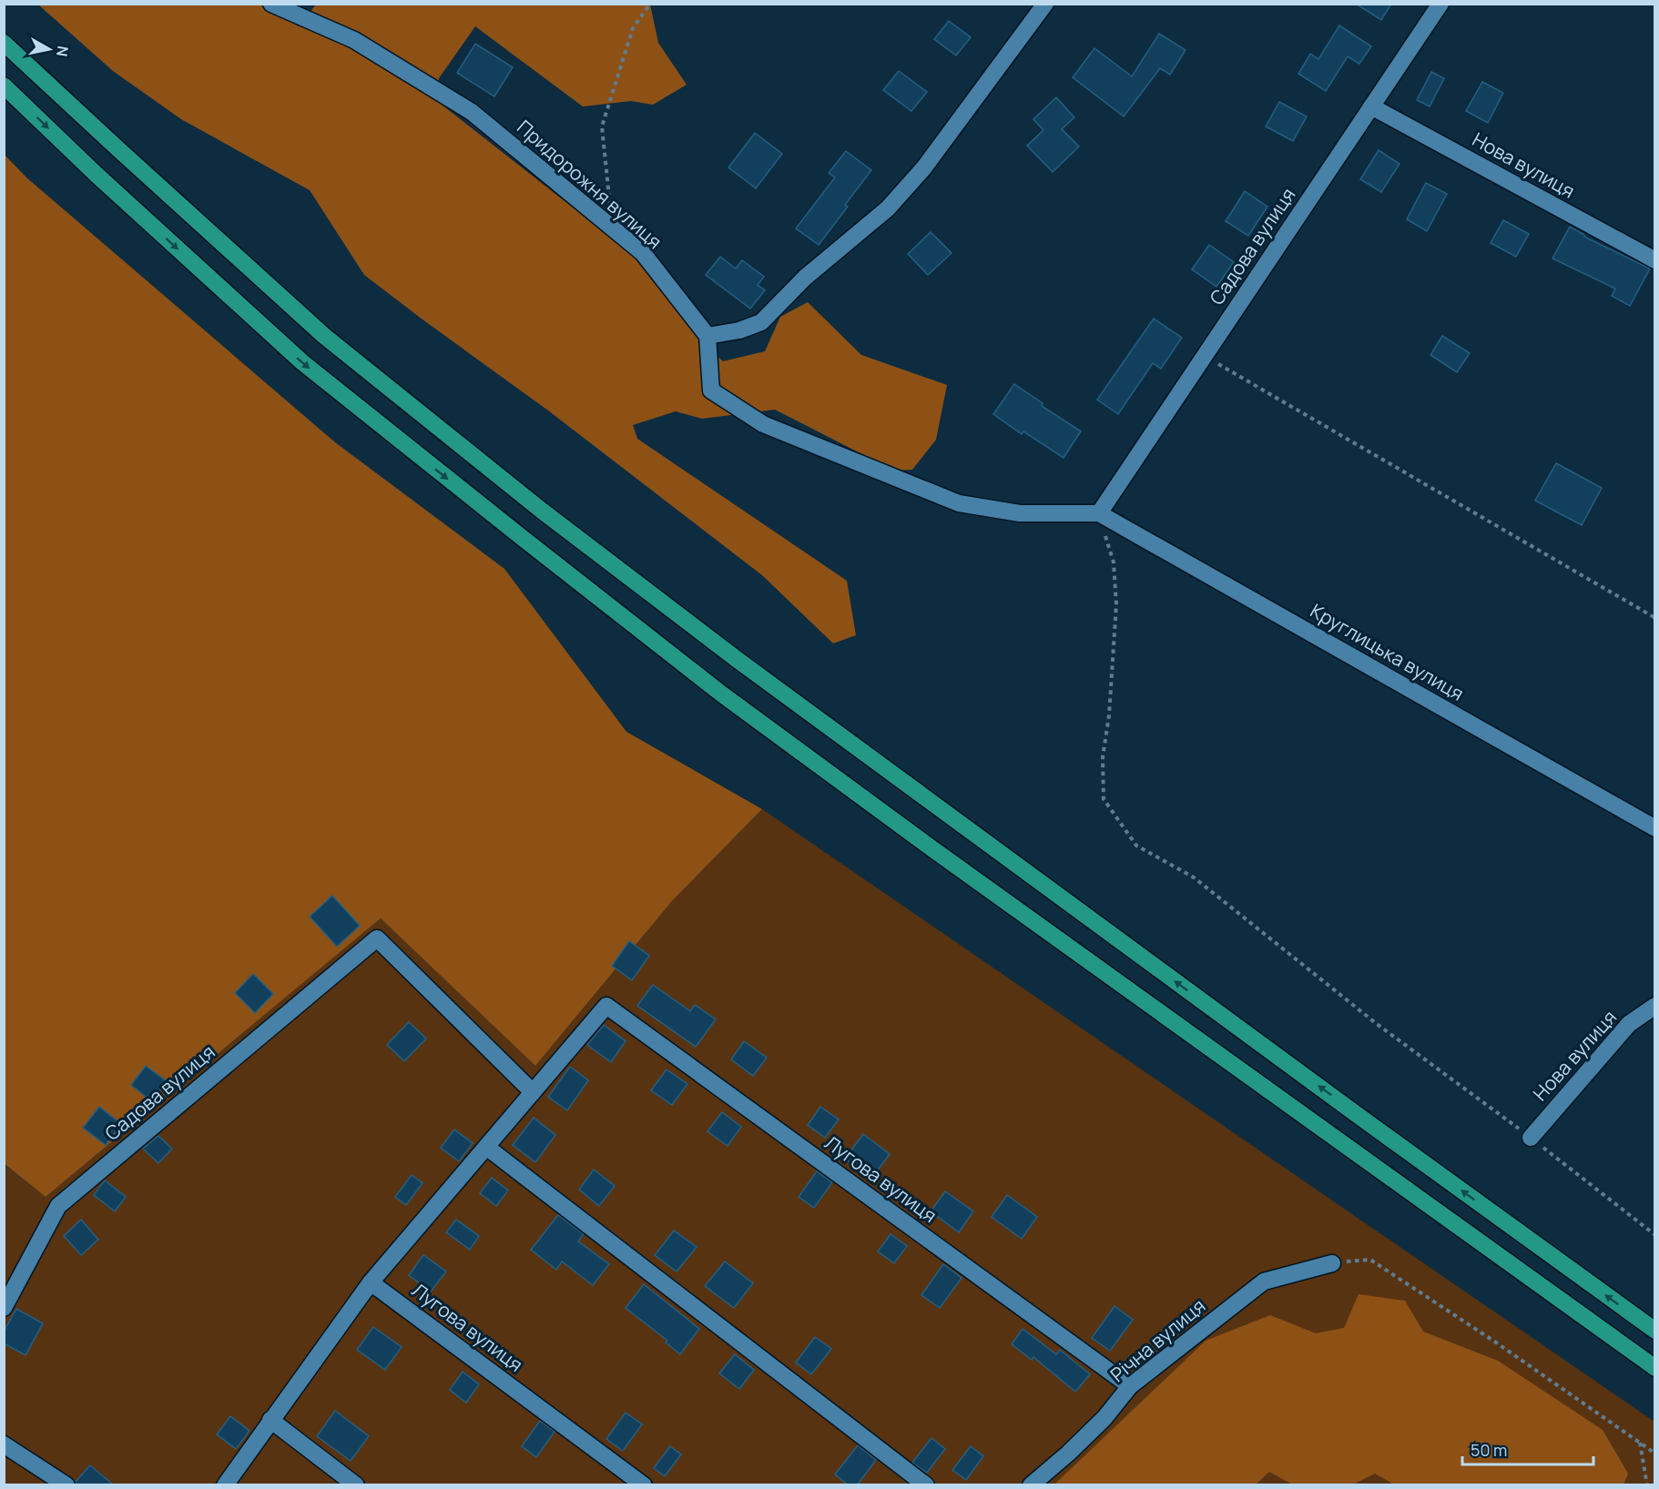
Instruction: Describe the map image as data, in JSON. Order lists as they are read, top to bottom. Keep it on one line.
{"streets":{"street":["Нова вулиця","Придорожня вулиця","Садова вулиця","Круглицька вулиця","Лугова вулиця","Річна вулиця"]},"crossings":[["Нова вулиця","Садова вулиця"],["Садова вулиця","Круглицька вулиця"],["Садова вулиця","Лугова вулиця"],["Лугова вулиця","Річна вулиця"]],"scale_bar":"50 m","north":"right"}
